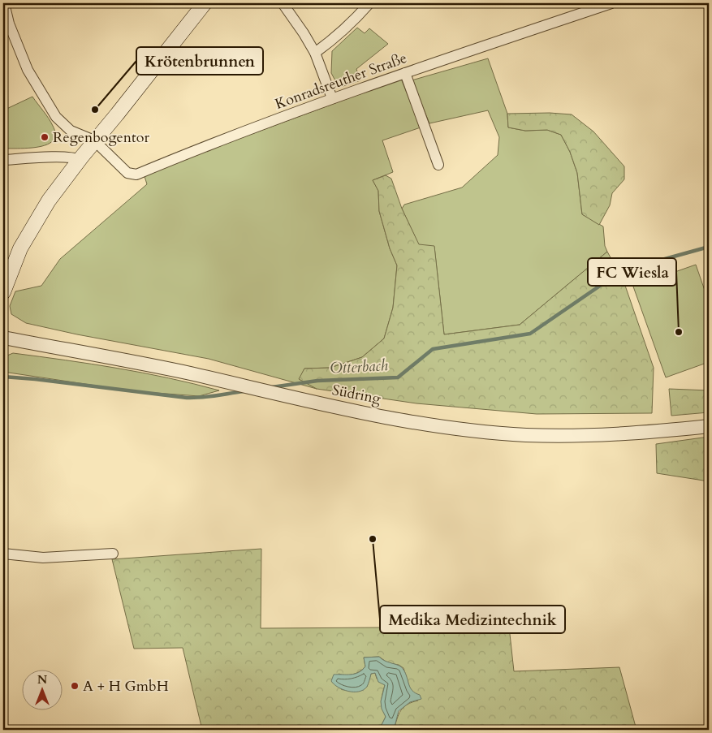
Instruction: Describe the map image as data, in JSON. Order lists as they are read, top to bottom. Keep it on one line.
{"streets":{"street":["Konradsreuther Straße","Südring"]},"water":["Otterbach"],"places":["Krötenbrunnen","Regenbogentor","FC Wiesla","Medika Medizintechnik","A + H GmbH"],"north":"top"}
